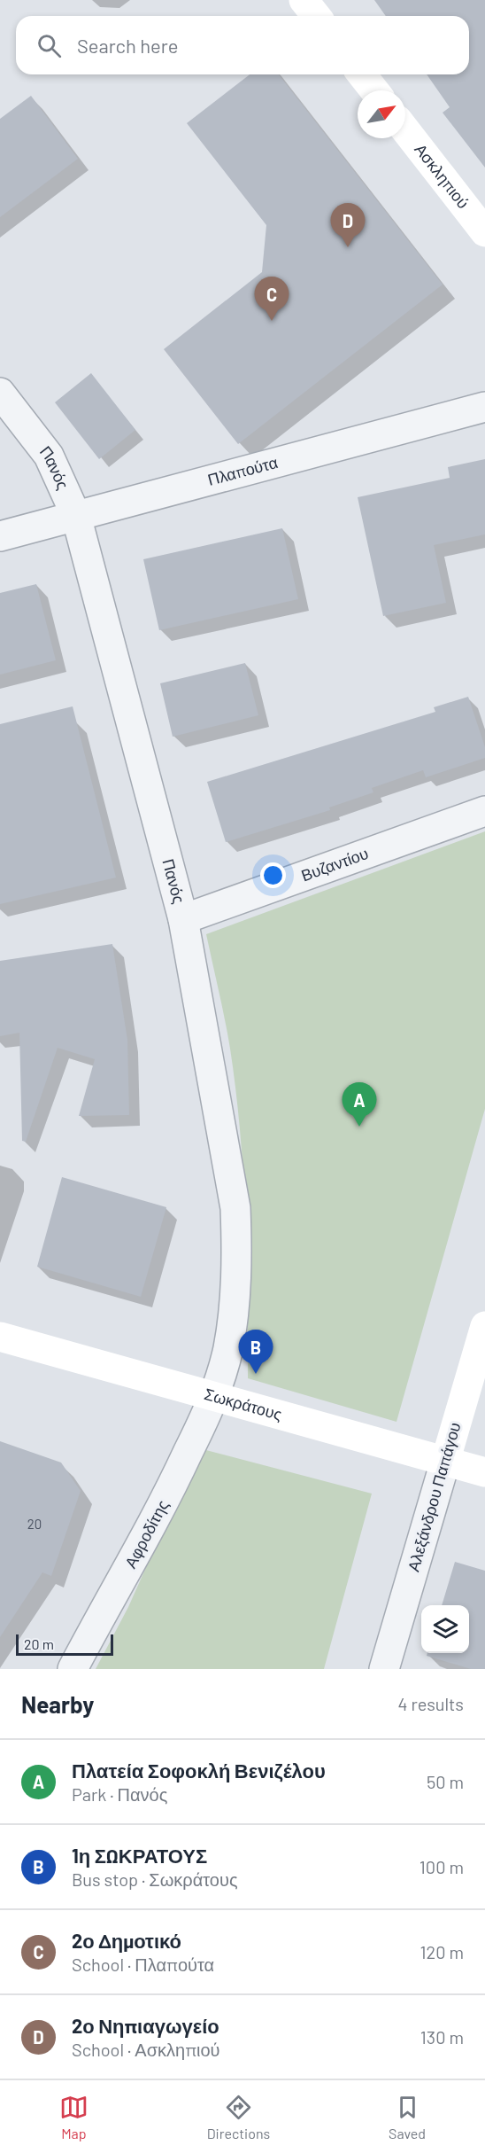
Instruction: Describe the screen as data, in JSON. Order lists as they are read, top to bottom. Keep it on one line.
{"streets":{"street":["Ασκληπιού","Πανός","Πλαπούτα","Βυζαντίου","Σωκράτους","Αλεξάνδρου Παπάγου","Αφροδίτης"]},"crossings":[["Πανός","Πλαπούτα"],["Πανός","Βυζαντίου"],["Πανός","Σωκράτους"],["Πανός","Αφροδίτης"],["Σωκράτους","Αλεξάνδρου Παπάγου"],["Σωκράτους","Αφροδίτης"]],"house_numbers":["20"],"scale_bar":"20 m","north":"top right","page":{"search":"Search here","pins":["D","C","A","B"],"scale":"20 m","heading":["Nearby","4 results"],"list":[{"mark":"A","name":"Πλατεία Σοφοκλή Βενιζέλου","note":"Park · Πανός","value":"50 m"},{"mark":"B","name":"1η ΣΩΚΡΑΤΟΥΣ","note":"Bus stop · Σωκράτους","value":"100 m"},{"mark":"C","name":"2ο Δημοτικό","note":"School · Πλαπούτα","value":"120 m"},{"mark":"D","name":"2ο Νηπιαγωγείο","note":"School · Ασκληπιού","value":"130 m"}],"nav":["Map","Directions","Saved"]}}
